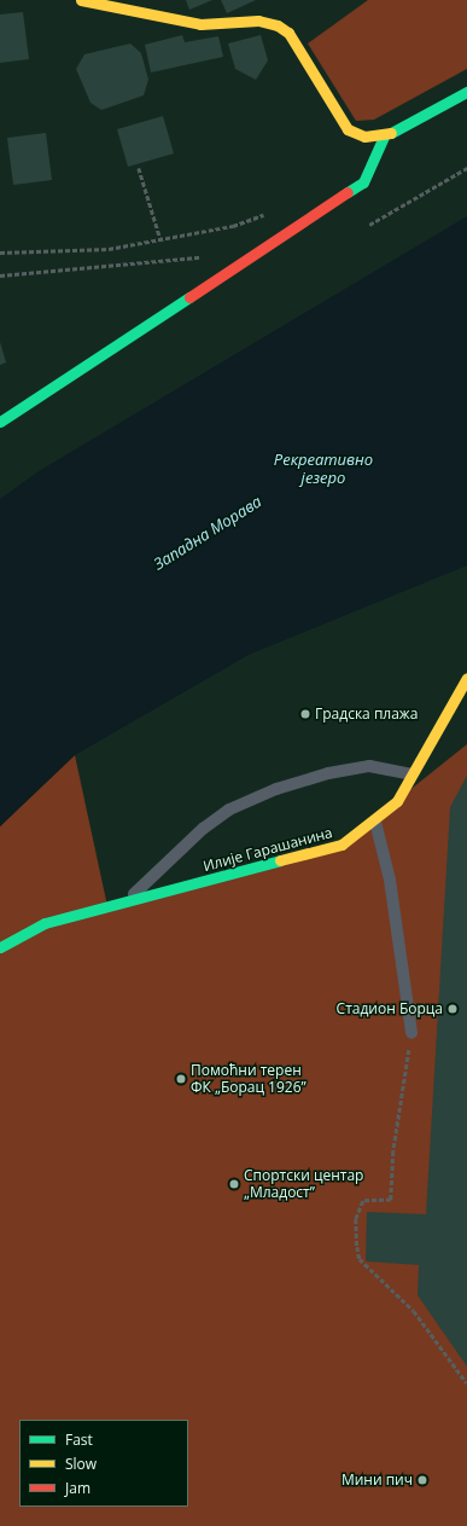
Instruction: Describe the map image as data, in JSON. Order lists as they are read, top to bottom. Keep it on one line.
{"streets":{"street":["Илије Гарашанина"]},"water":["Рекреативно језеро","Западна Морава"],"places":["Градска плажа","Стадион Борца","Помоћни терен ФК „Борац 1926”","Спортски центар „Младост”","Мини пич"],"legend":["Fast","Slow","Jam"]}
